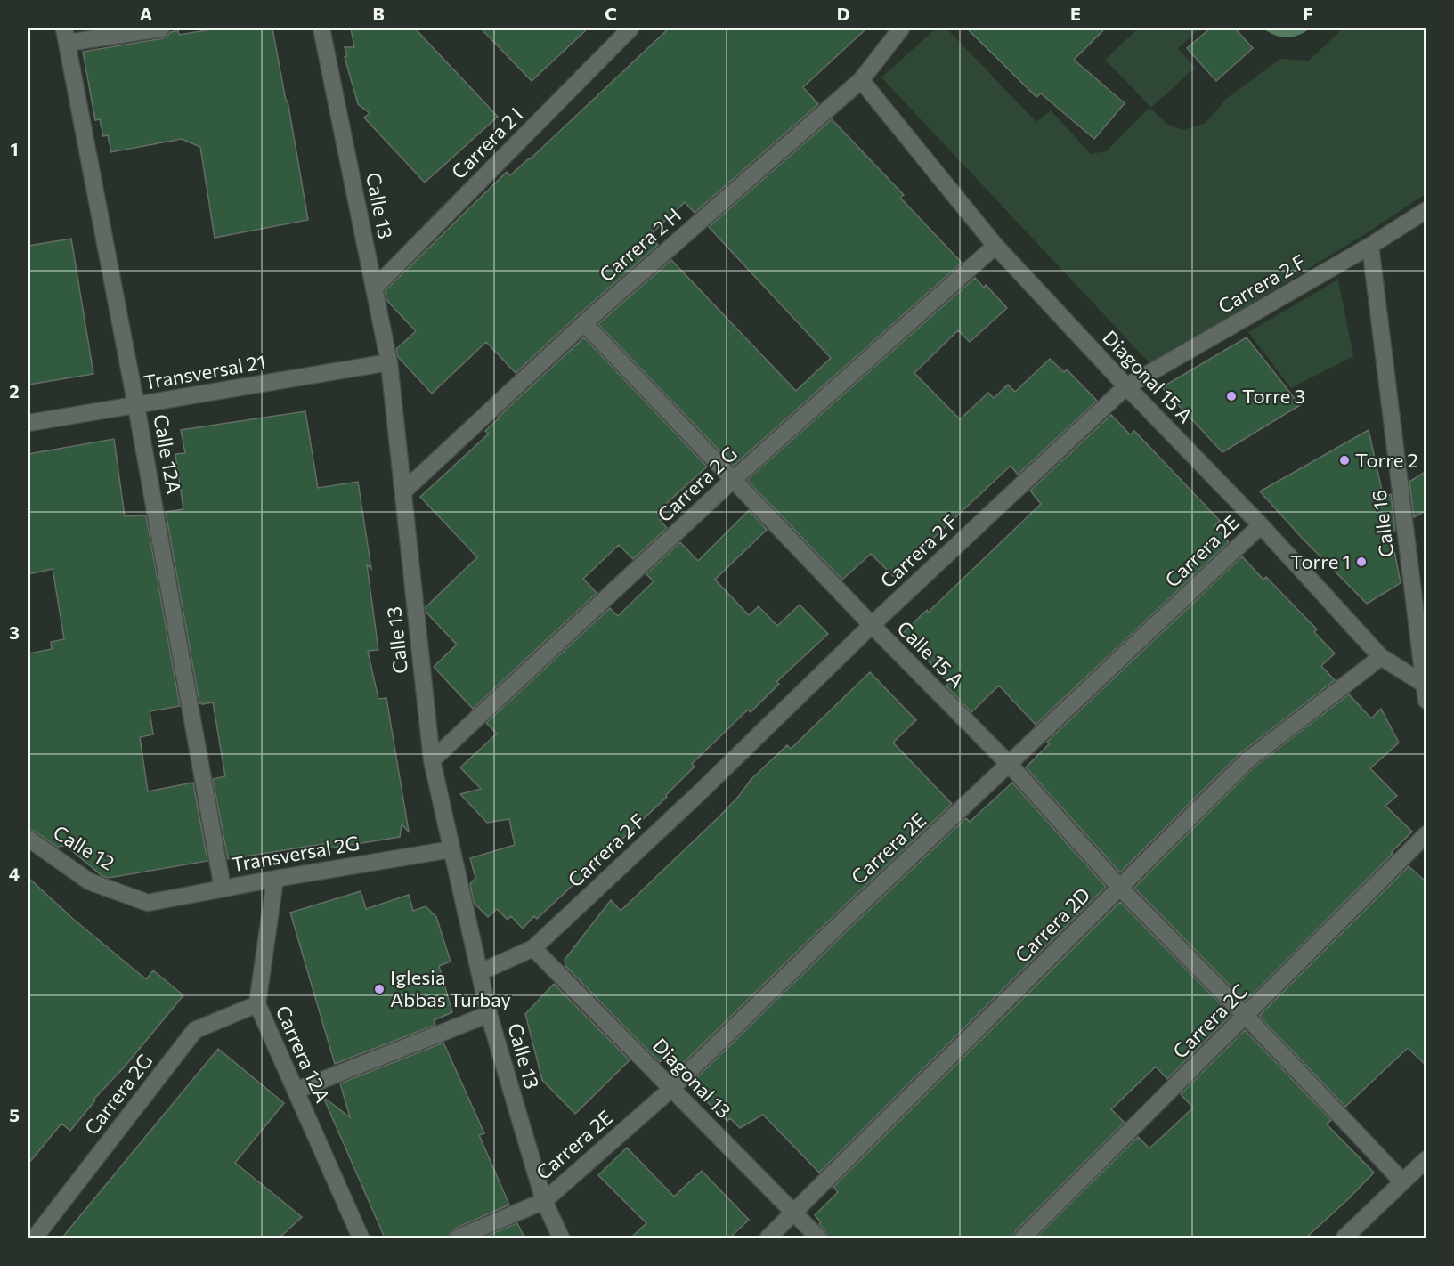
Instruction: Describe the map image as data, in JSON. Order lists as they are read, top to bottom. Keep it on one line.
{"streets":{"street":["Carrera 2 I","Calle 13","Carrera 2 H","Carrera 2 F","Transversal 21","Diagonal 15 A","Calle 12A","Carrera 2 G","Calle 16","Carrera 2E","Calle 15 A","Calle 12","Transversal 2G","Carrera 2D","Carrera 2C","Carrera 12A","Diagonal 13","Carrera 2G"]},"crossings":[["Carrera 2 I","Calle 13"],["Calle 13","Carrera 2 H"],["Calle 13","Carrera 2 F"],["Calle 13","Transversal 21"],["Calle 13","Carrera 2 G"],["Calle 13","Carrera 2E"],["Calle 13","Transversal 2G"],["Carrera 2 H","Diagonal 15 A"],["Carrera 2 H","Calle 15 A"],["Carrera 2 F","Diagonal 15 A"],["Carrera 2 F","Calle 16"],["Carrera 2 F","Calle 15 A"],["Carrera 2 F","Diagonal 13"],["Transversal 21","Calle 12A"],["Diagonal 15 A","Carrera 2 G"],["Diagonal 15 A","Calle 16"],["Diagonal 15 A","Carrera 2E"],["Diagonal 15 A","Carrera 2D"],["Calle 12A","Transversal 2G"],["Carrera 2 G","Calle 15 A"],["Carrera 2E","Calle 15 A"],["Carrera 2E","Diagonal 13"],["Calle 15 A","Carrera 2D"],["Calle 15 A","Carrera 2C"],["Calle 12","Transversal 2G"],["Transversal 2G","Carrera 12A"],["Carrera 2D","Diagonal 13"],["Carrera 12A","Carrera 2G"]],"places":["Torre 3","Torre 2","Torre 1","Iglesia Abbas Turbay"],"grid":{"columns":["A","B","C","D","E","F"],"rows":["1","2","3","4","5"]}}
